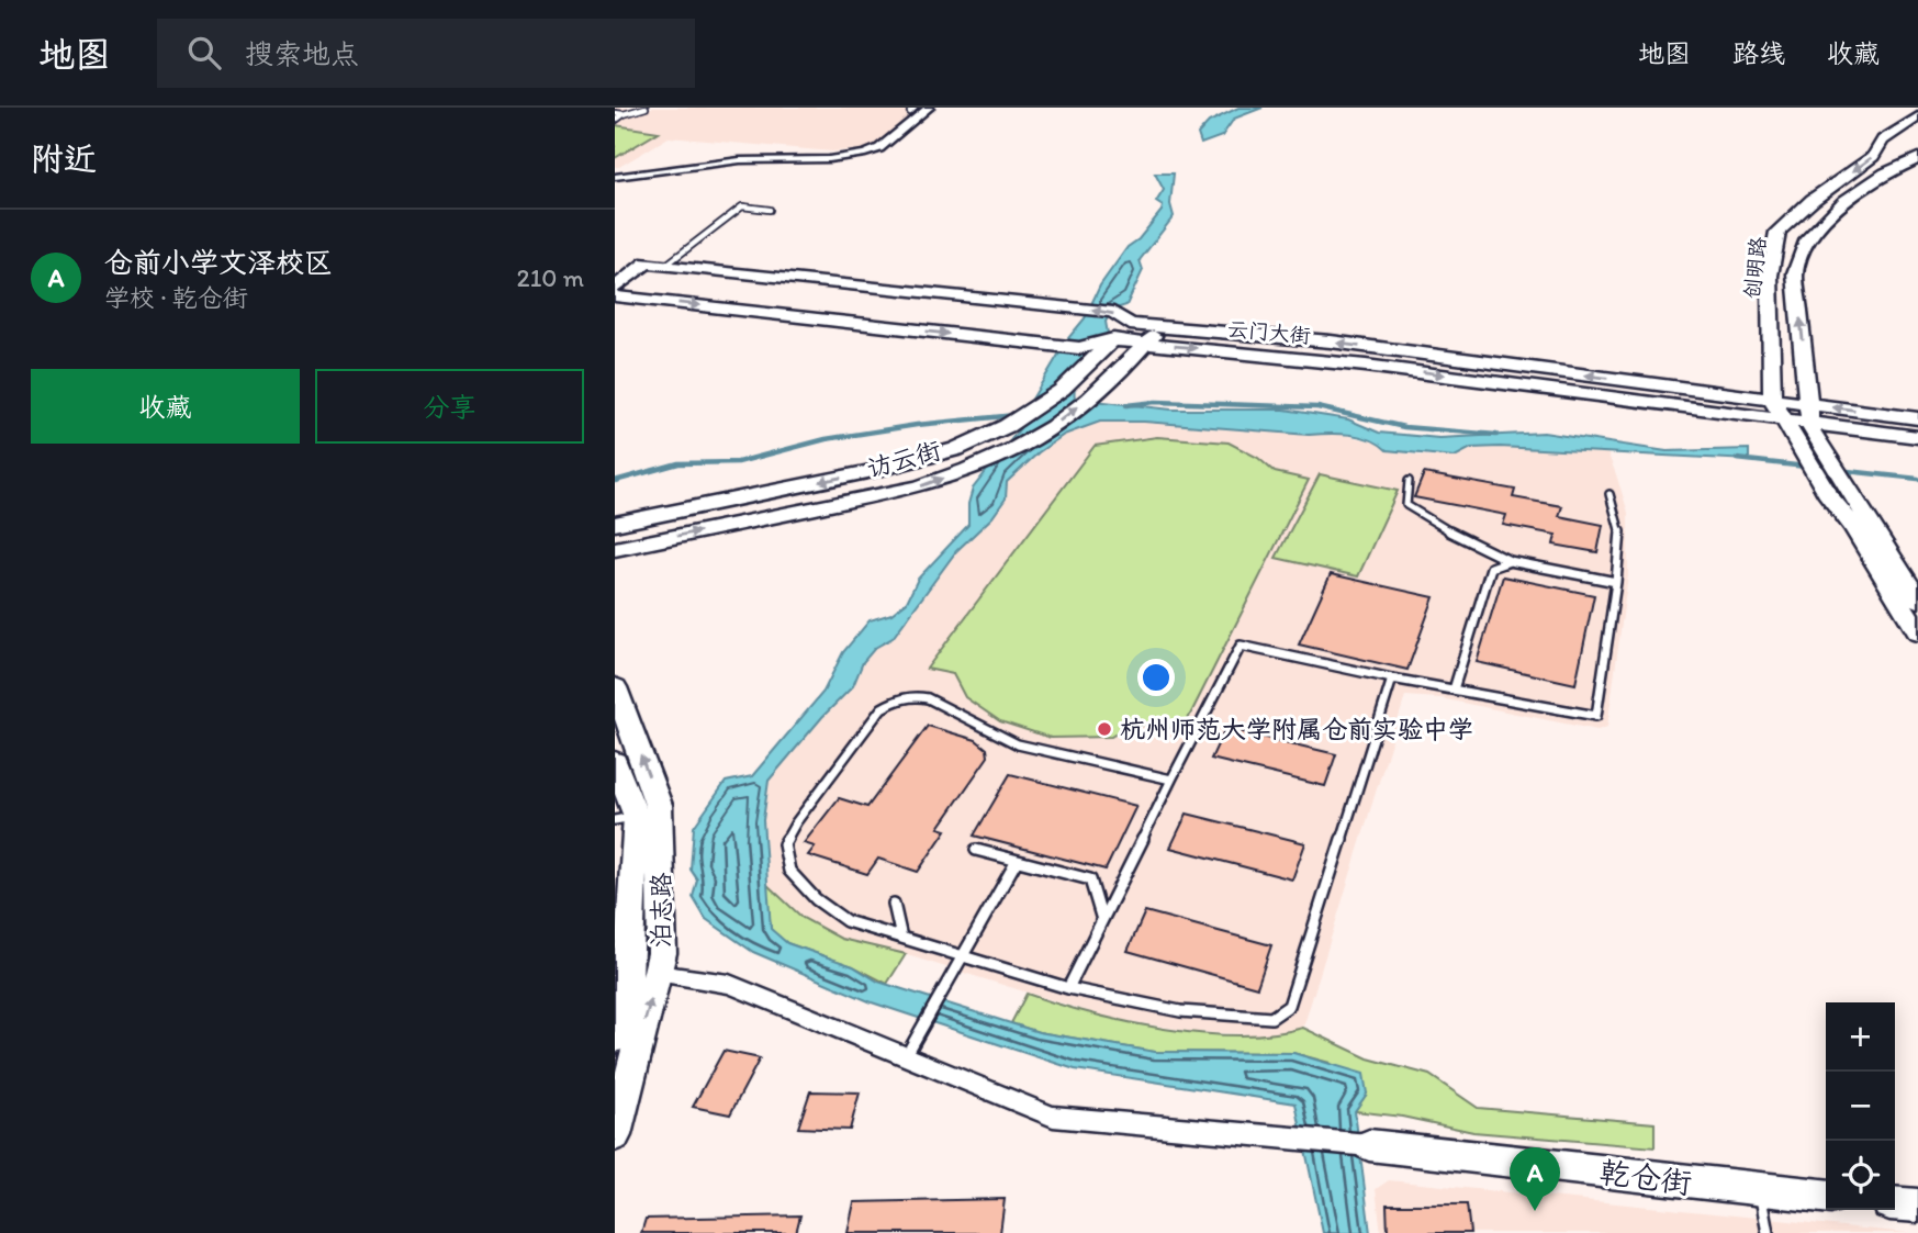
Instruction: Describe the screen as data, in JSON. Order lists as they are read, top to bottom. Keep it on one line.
{"streets":{"main road":["创明路","云门大街","访云街","泊志路","乾仓街"]},"crossings":[["创明路","云门大街"],["云门大街","访云街"]],"places":["杭州师范大学附属仓前实验中学"],"page":{"header":"地图","search":"搜索地点","nav":["地图","路线","收藏"],"heading":"附近","list":[{"mark":"A","name":"仓前小学文泽校区","note":"学校 · 乾仓街","value":"210 m"}],"buttons":["收藏","分享"],"map_buttons":["+","−"],"pins":"A"}}
